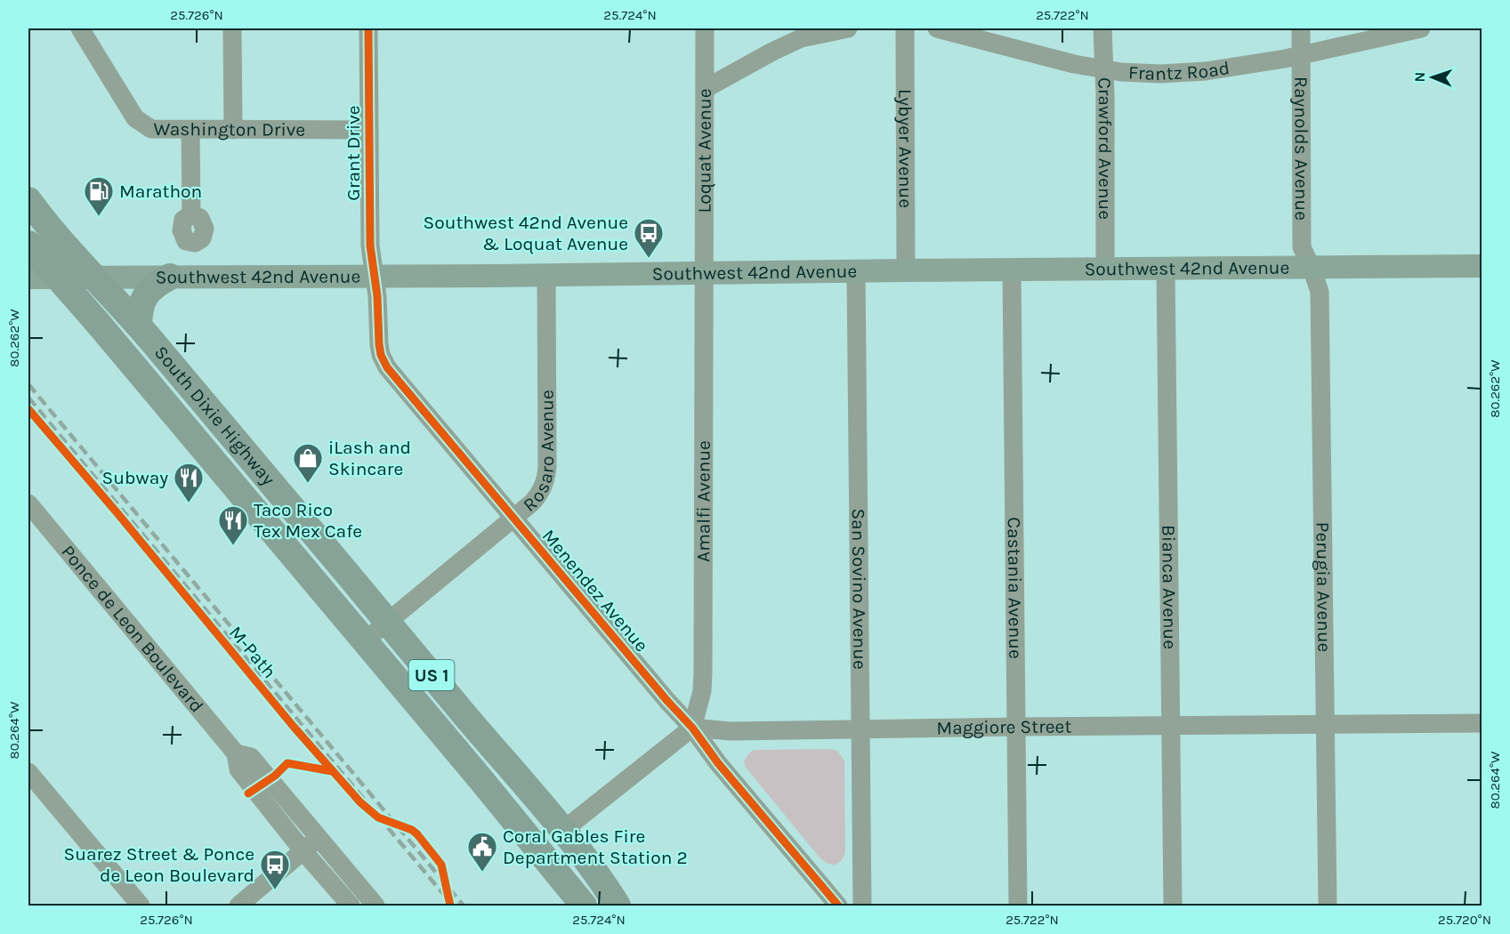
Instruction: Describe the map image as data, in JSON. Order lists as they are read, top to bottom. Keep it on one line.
{"streets":{"highway":["South Dixie Highway","US 1"],"main road":["Southwest 42nd Avenue"],"street":["Frantz Road","Washington Drive","Crawford Avenue","Raynolds Avenue","Lybyer Avenue","Loquat Avenue","Grant Drive","Rosaro Avenue","Amalfi Avenue","Perugia Avenue","Bianca Avenue","Castania Avenue","San Sovino Avenue","Menendez Avenue","Ponce de Leon Boulevard","Maggiore Street"],"cycle path":["M-Path"]},"crossings":[["Frantz Road","Crawford Avenue"],["Frantz Road","Raynolds Avenue"],["Washington Drive","Grant Drive"],["Crawford Avenue","Southwest 42nd Avenue"],["Raynolds Avenue","Southwest 42nd Avenue"],["Raynolds Avenue","Perugia Avenue"],["Lybyer Avenue","Southwest 42nd Avenue"],["Loquat Avenue","Southwest 42nd Avenue"],["Loquat Avenue","Amalfi Avenue"],["Grant Drive","Southwest 42nd Avenue"],["Grant Drive","Menendez Avenue"],["Southwest 42nd Avenue","South Dixie Highway"],["Southwest 42nd Avenue","Rosaro Avenue"],["Southwest 42nd Avenue","Amalfi Avenue"],["Southwest 42nd Avenue","Perugia Avenue"],["Southwest 42nd Avenue","Bianca Avenue"],["Southwest 42nd Avenue","Castania Avenue"],["Southwest 42nd Avenue","San Sovino Avenue"],["Southwest 42nd Avenue","Menendez Avenue"],["South Dixie Highway","Rosaro Avenue"],["Rosaro Avenue","Menendez Avenue"],["Amalfi Avenue","Menendez Avenue"],["Amalfi Avenue","Maggiore Street"],["Perugia Avenue","Maggiore Street"],["Bianca Avenue","Maggiore Street"],["Castania Avenue","Maggiore Street"],["San Sovino Avenue","Maggiore Street"],["Menendez Avenue","Maggiore Street"]],"places":{"fuel station":["Marathon"],"bus stop":["Southwest 42nd Avenue & Loquat Avenue","Suarez Street & Ponce de Leon Boulevard"],"shop":["iLash and Skincare"],"restaurant":["Subway","Taco Rico Tex Mex Cafe"],"public building":["Coral Gables Fire Department Station 2"]},"north":"left","coordinates":["25.726°N","25.724°N","25.722°N","80.262°W","80.264°W","25.720°N"]}
